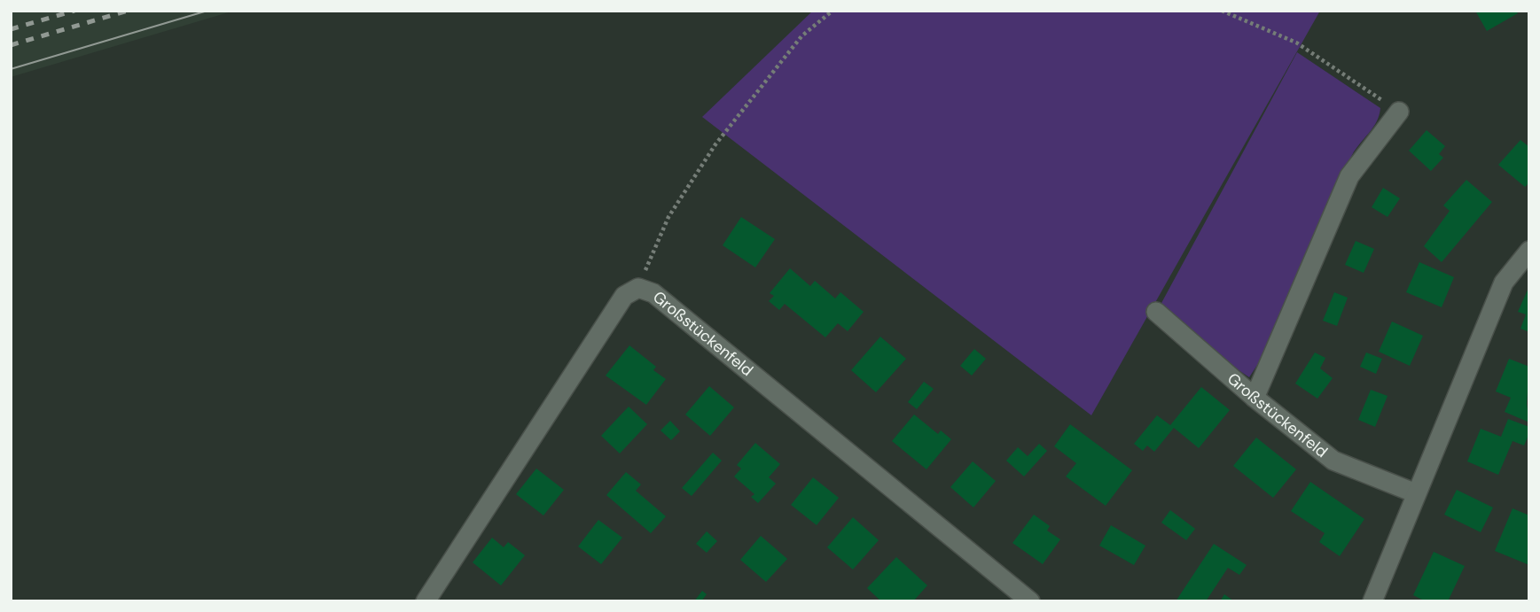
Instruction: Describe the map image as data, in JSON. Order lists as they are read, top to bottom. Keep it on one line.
{"streets":{"street":["Großstückenfeld"]}}
